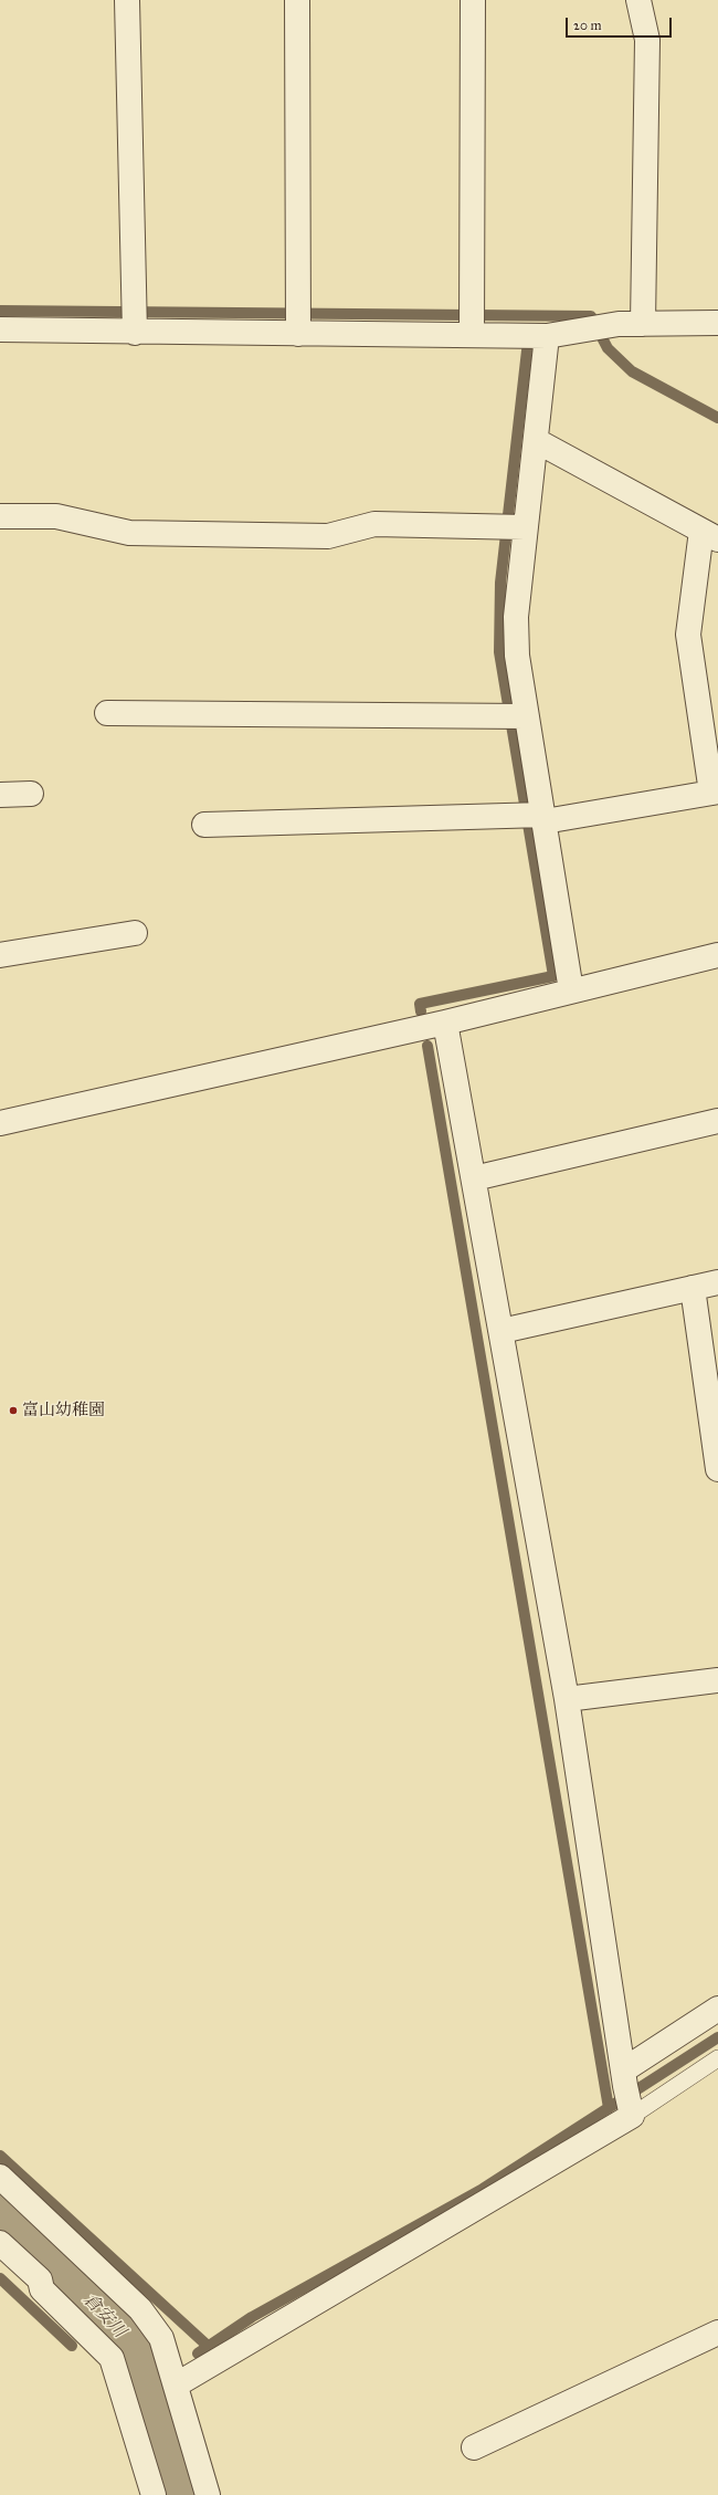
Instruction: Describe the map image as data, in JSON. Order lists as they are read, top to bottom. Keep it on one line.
{"water":["倉安川"],"places":["富山幼稚園"],"scale_bar":"20 m"}
